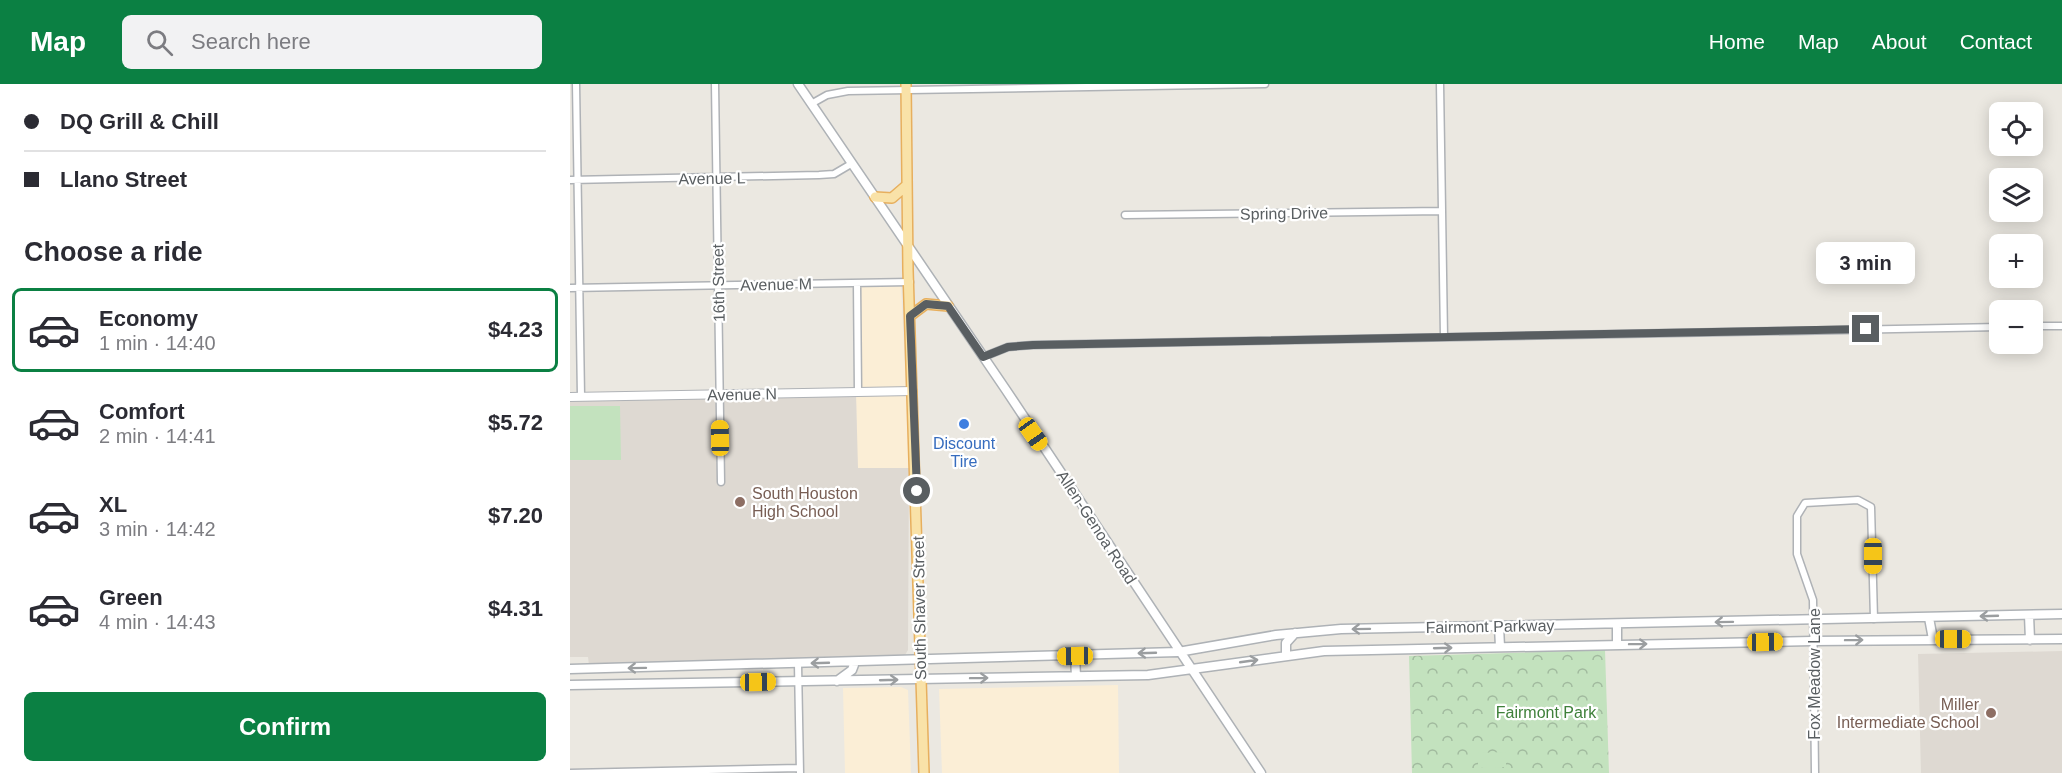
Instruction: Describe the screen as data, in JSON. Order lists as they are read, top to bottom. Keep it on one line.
{"streets":{"main road":["Allen-Genoa Road","South Shaver Street","Fairmont Parkway"],"street":["Avenue L","Spring Drive","16th Street","Avenue M","Avenue N","Fox Meadow Lane"]},"crossings":[["Avenue L","16th Street"],["Avenue L","Allen-Genoa Road"],["16th Street","Avenue M"],["16th Street","Avenue N"],["Avenue M","South Shaver Street"],["Avenue N","South Shaver Street"],["Allen-Genoa Road","South Shaver Street"],["Allen-Genoa Road","Fairmont Parkway"],["South Shaver Street","Fairmont Parkway"],["Fairmont Parkway","Fox Meadow Lane"]],"parks":["Fairmont Park"],"places":["Discount Tire","South Houston High School","Miller Intermediate School"],"page":{"header":"Map","search":"Search here","nav":["Home","Map","About","Contact"],"banner":["DQ Grill & Chill","Llano Street"],"map_buttons":["+","−"],"heading":"Choose a ride","bubble":"3 min","list":[{"name":"Economy","note":"1 min · 14:40","value":"$4.23"},{"name":"Comfort","note":"2 min · 14:41","value":"$5.72"},{"name":"XL","note":"3 min · 14:42","value":"$7.20"},{"name":"Green","note":"4 min · 14:43","value":"$4.31"}],"buttons":"Confirm"}}
